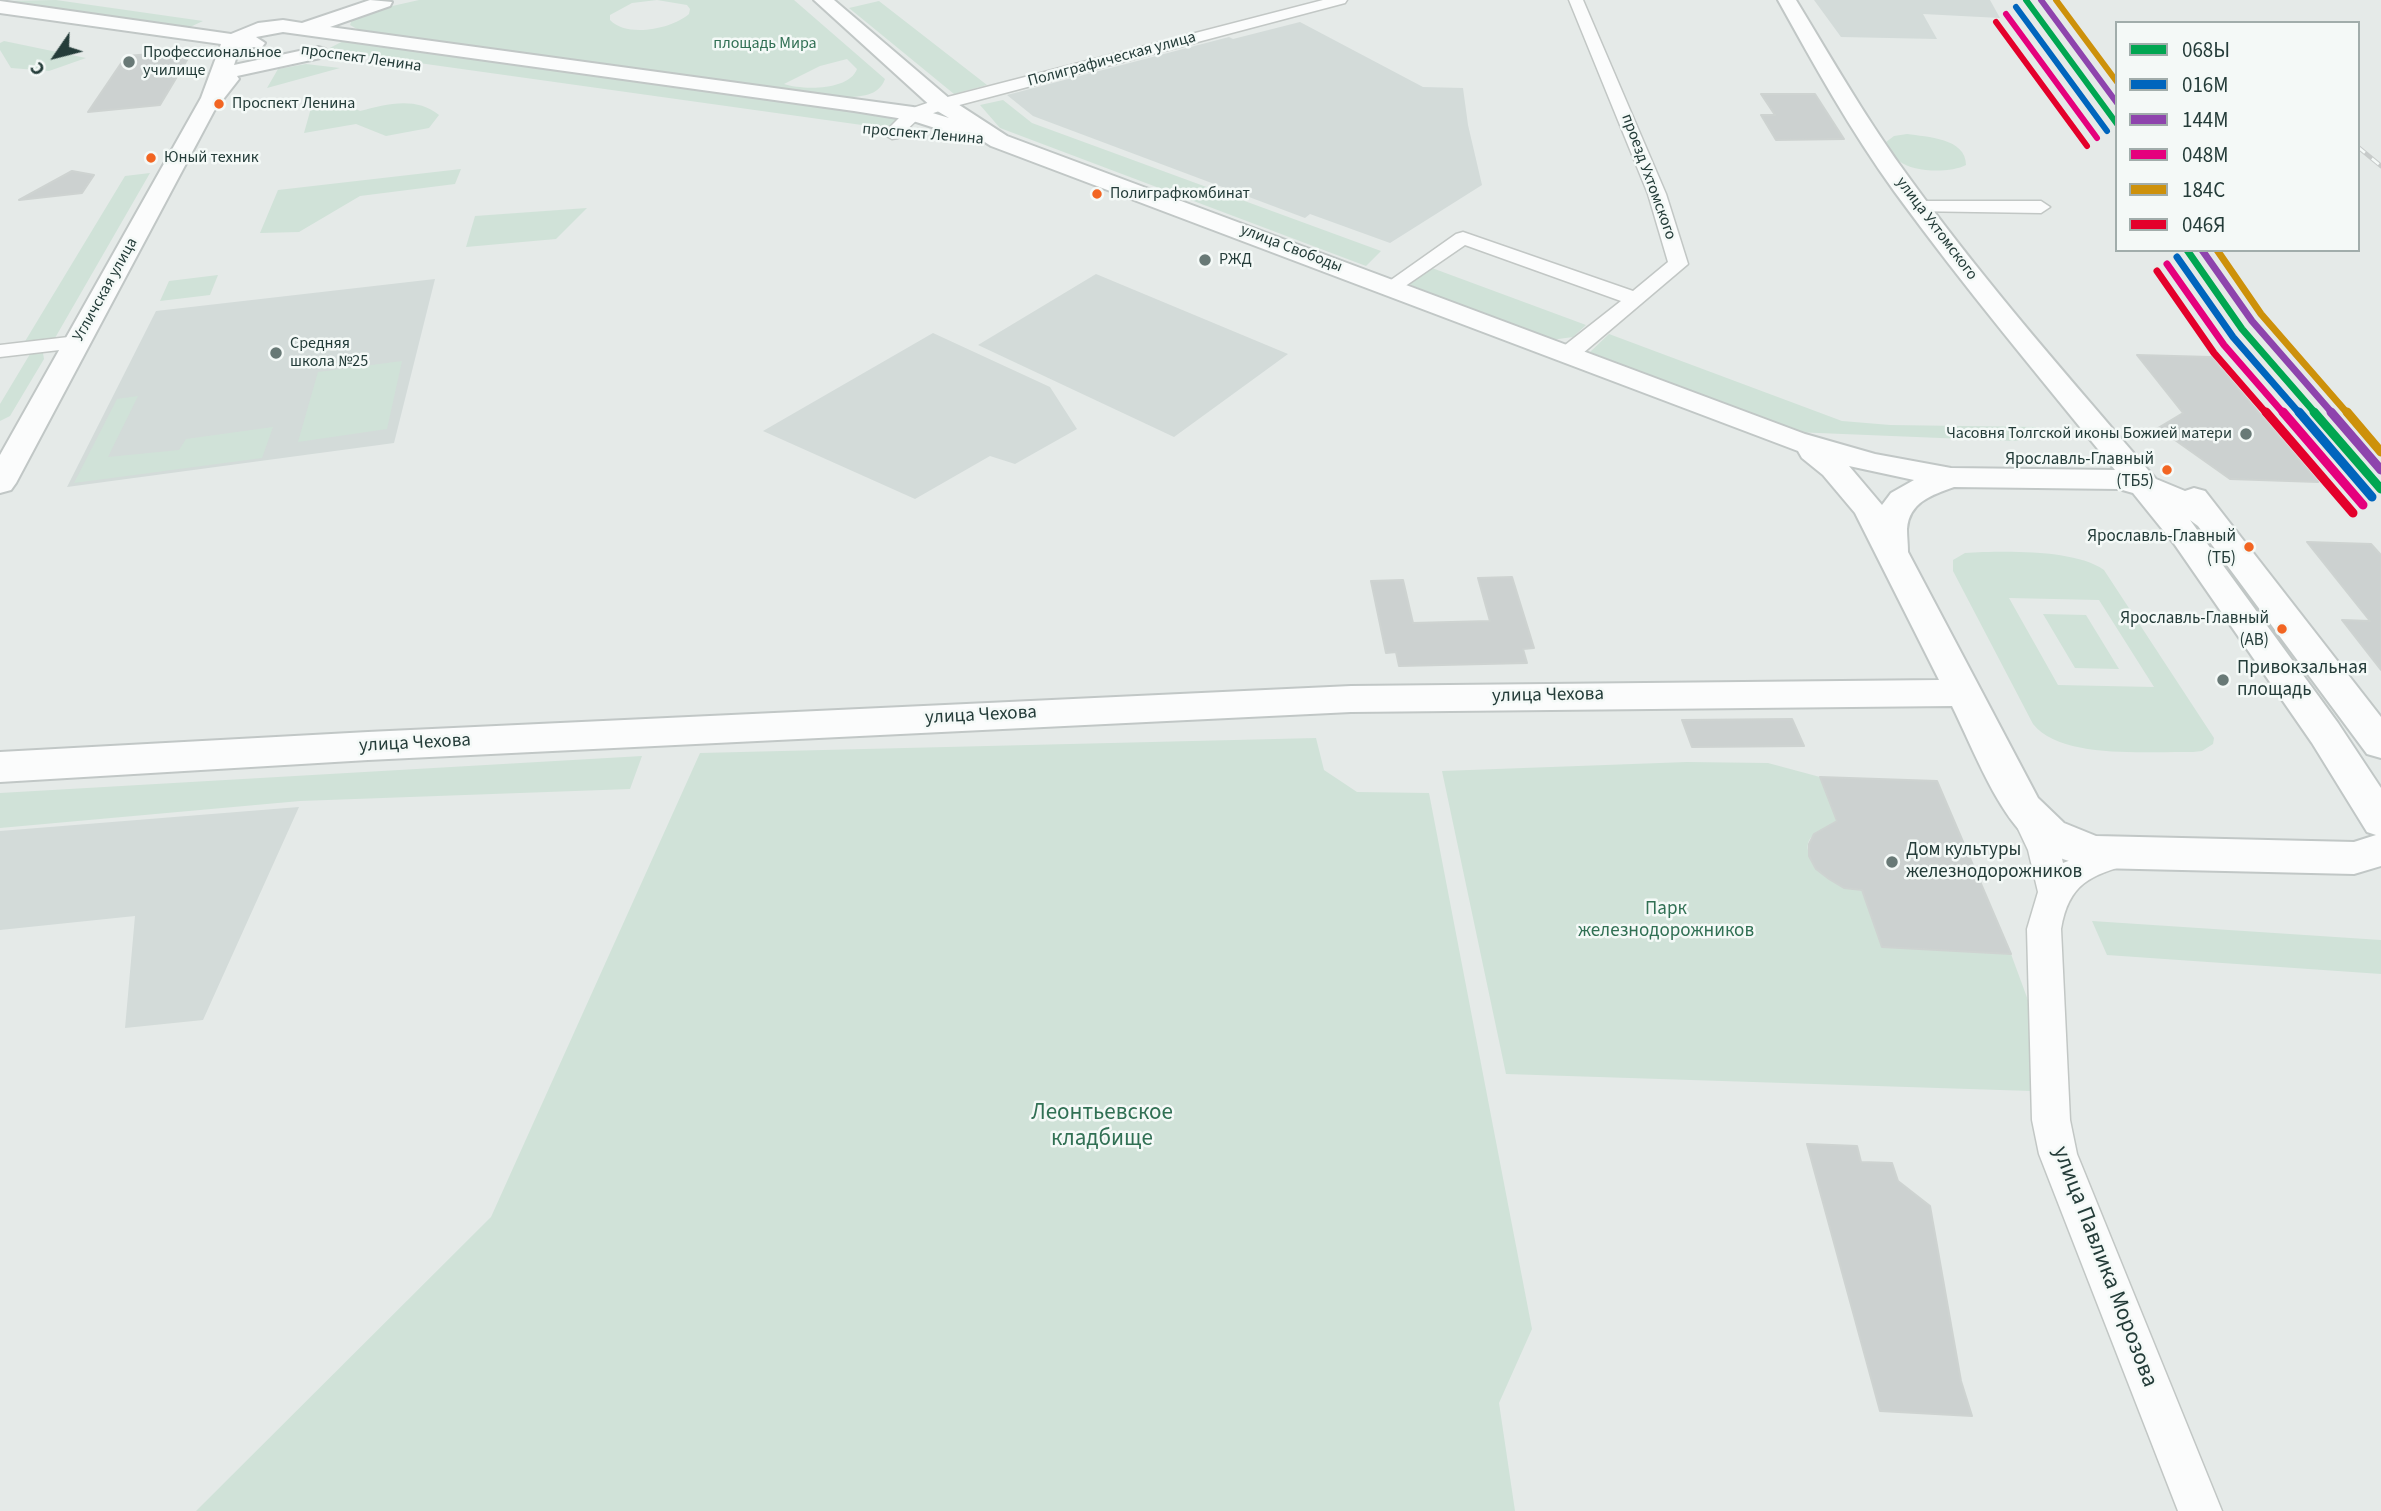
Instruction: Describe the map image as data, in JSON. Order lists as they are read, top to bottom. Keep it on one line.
{"streets":{"main road":["проспект Ленина","улица Ухтомского","улица Свободы","Угличская улица","улица Чехова"],"street":["Полиграфическая улица","проезд Ухтомского","улица Павлика Морозова"]},"crossings":[["проспект Ленина","Полиграфическая улица"],["проспект Ленина","улица Свободы"],["проспект Ленина","Угличская улица"],["Полиграфическая улица","улица Свободы"],["проезд Ухтомского","улица Свободы"]],"parks":["площадь Мира","Парк железнодорожников","Леонтьевское кладбище"],"places":["Профессиональное училище","Проспект Ленина","Юный техник","Полиграфкомбинат","РЖД","Средняя школа №25","Часовня Толгской иконы Божией матери","Ярославль-Главный (ТБ5)","Ярославль-Главный (ТБ)","Ярославль-Главный (АВ)","Привокзальная площадь","Дом культуры железнодорожников"],"lines":["transit line 068Ы","transit line 144М","transit line 184С","transit line 016М","transit line 048М","transit line 046Я"],"legend":["068Ы","016М","144М","048М","184С","046Я"],"north":"bottom left"}
